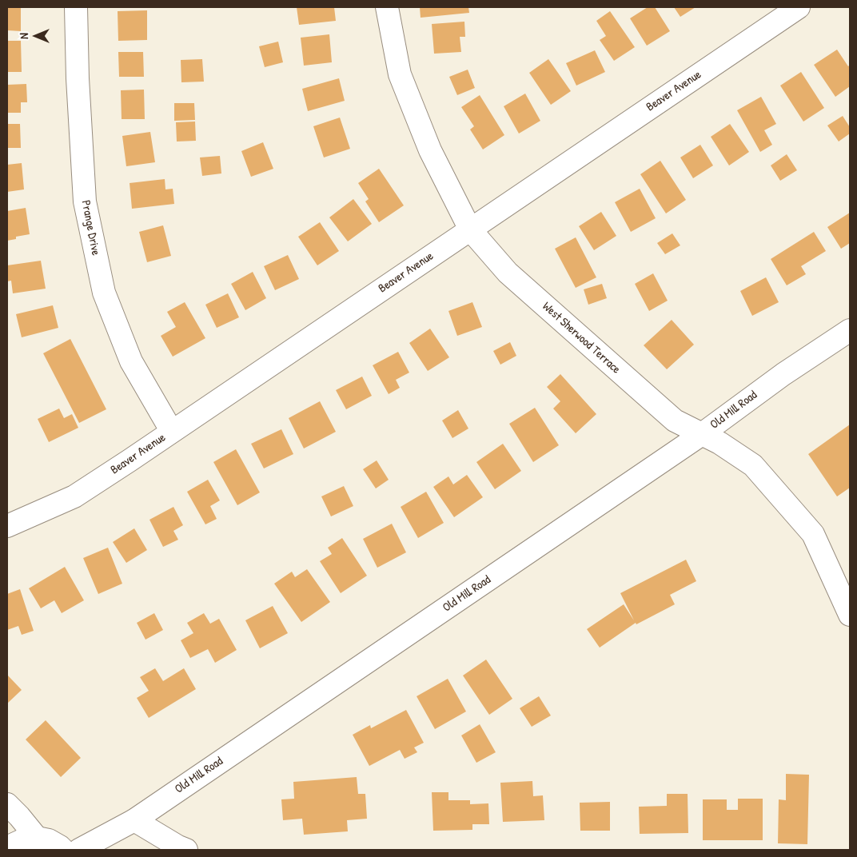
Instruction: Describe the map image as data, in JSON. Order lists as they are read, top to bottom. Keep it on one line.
{"streets":{"street":["Beaver Avenue","Prange Drive","West Sherwood Terrace","Old Mill Road"]},"crossings":[["Beaver Avenue","Prange Drive"],["Beaver Avenue","West Sherwood Terrace"],["West Sherwood Terrace","Old Mill Road"]],"north":"left"}
